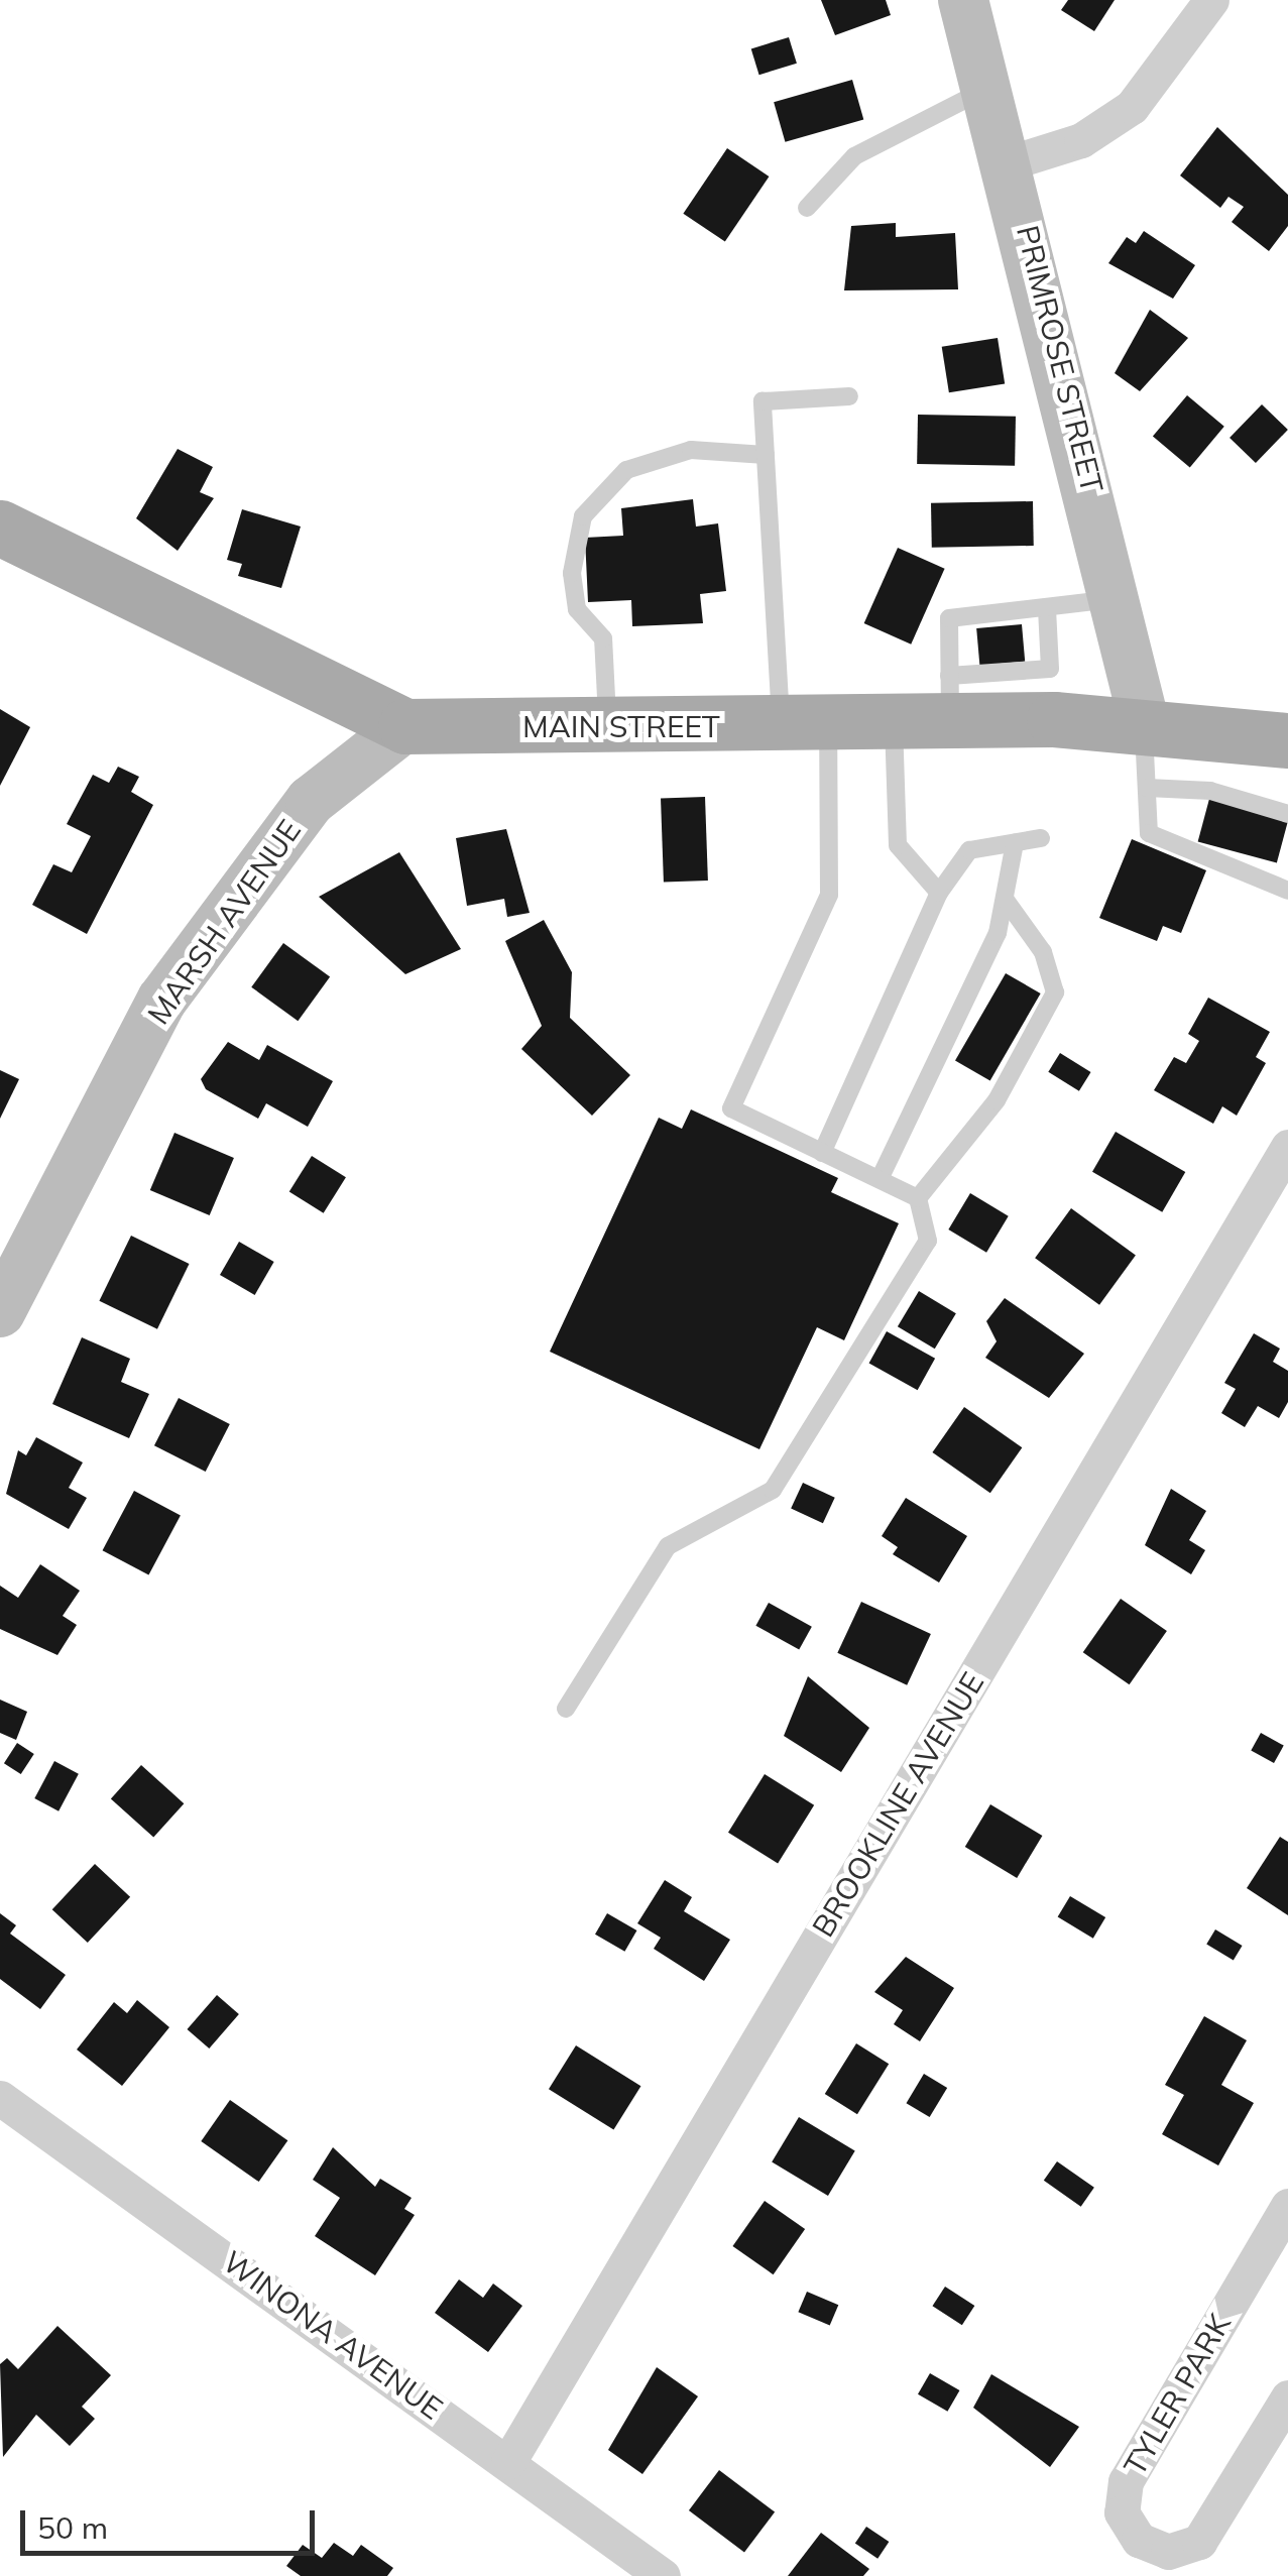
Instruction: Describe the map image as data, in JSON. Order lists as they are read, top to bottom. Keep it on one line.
{"streets":{"main road":["PRIMROSE STREET","MAIN STREET","MARSH AVENUE"],"street":["BROOKLINE AVENUE","WINONA AVENUE","TYLER PARK"]},"crossings":[["PRIMROSE STREET","MAIN STREET"],["MAIN STREET","MARSH AVENUE"],["BROOKLINE AVENUE","WINONA AVENUE"]],"scale_bar":"50 m"}
